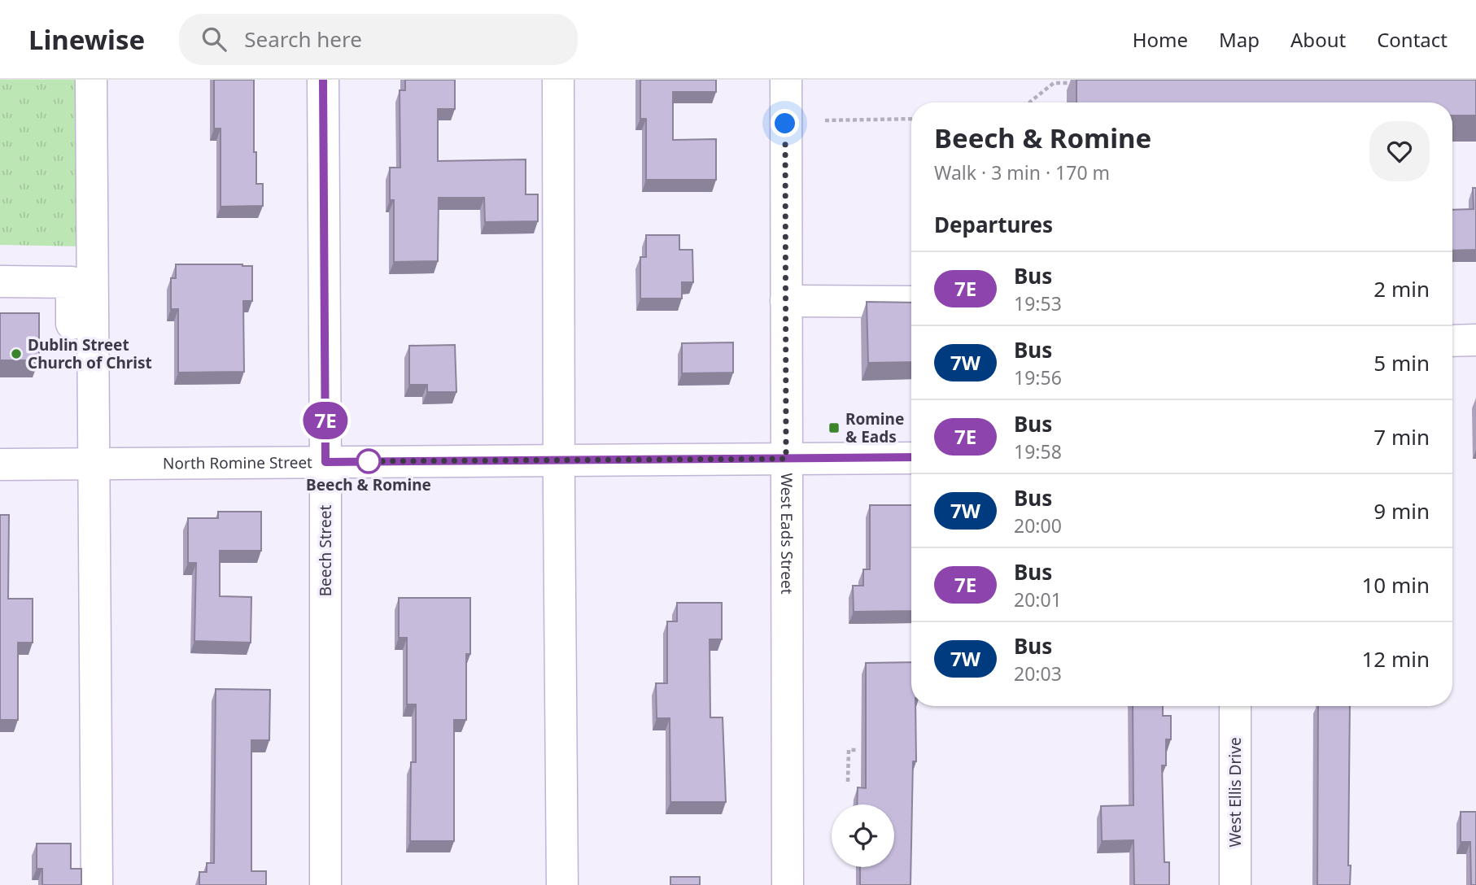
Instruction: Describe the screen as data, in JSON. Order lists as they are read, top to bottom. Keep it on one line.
{"streets":{"street":["North Romine Street","West Eads Street","Beech Street","West Ellis Drive"]},"crossings":[["North Romine Street","West Eads Street"],["North Romine Street","Beech Street"]],"places":{"other":["Dublin Street Church of Christ","Beech & Romine"],"transit":["Romine & Eads"]},"lines":["bus line 7E"],"page":{"header":"Linewise","search":"Search here","nav":["Home","Map","About","Contact"],"on_map":"7E","heading":[["Beech & Romine","Walk · 3 min · 170 m"],"Departures"],"list":[{"mark":"7E","name":"Bus","note":"19:53","value":"2 min"},{"mark":"7W","name":"Bus","note":"19:56","value":"5 min"},{"mark":"7E","name":"Bus","note":"19:58","value":"7 min"},{"mark":"7W","name":"Bus","note":"20:00","value":"9 min"},{"mark":"7E","name":"Bus","note":"20:01","value":"10 min"},{"mark":"7W","name":"Bus","note":"20:03","value":"12 min"}]}}
